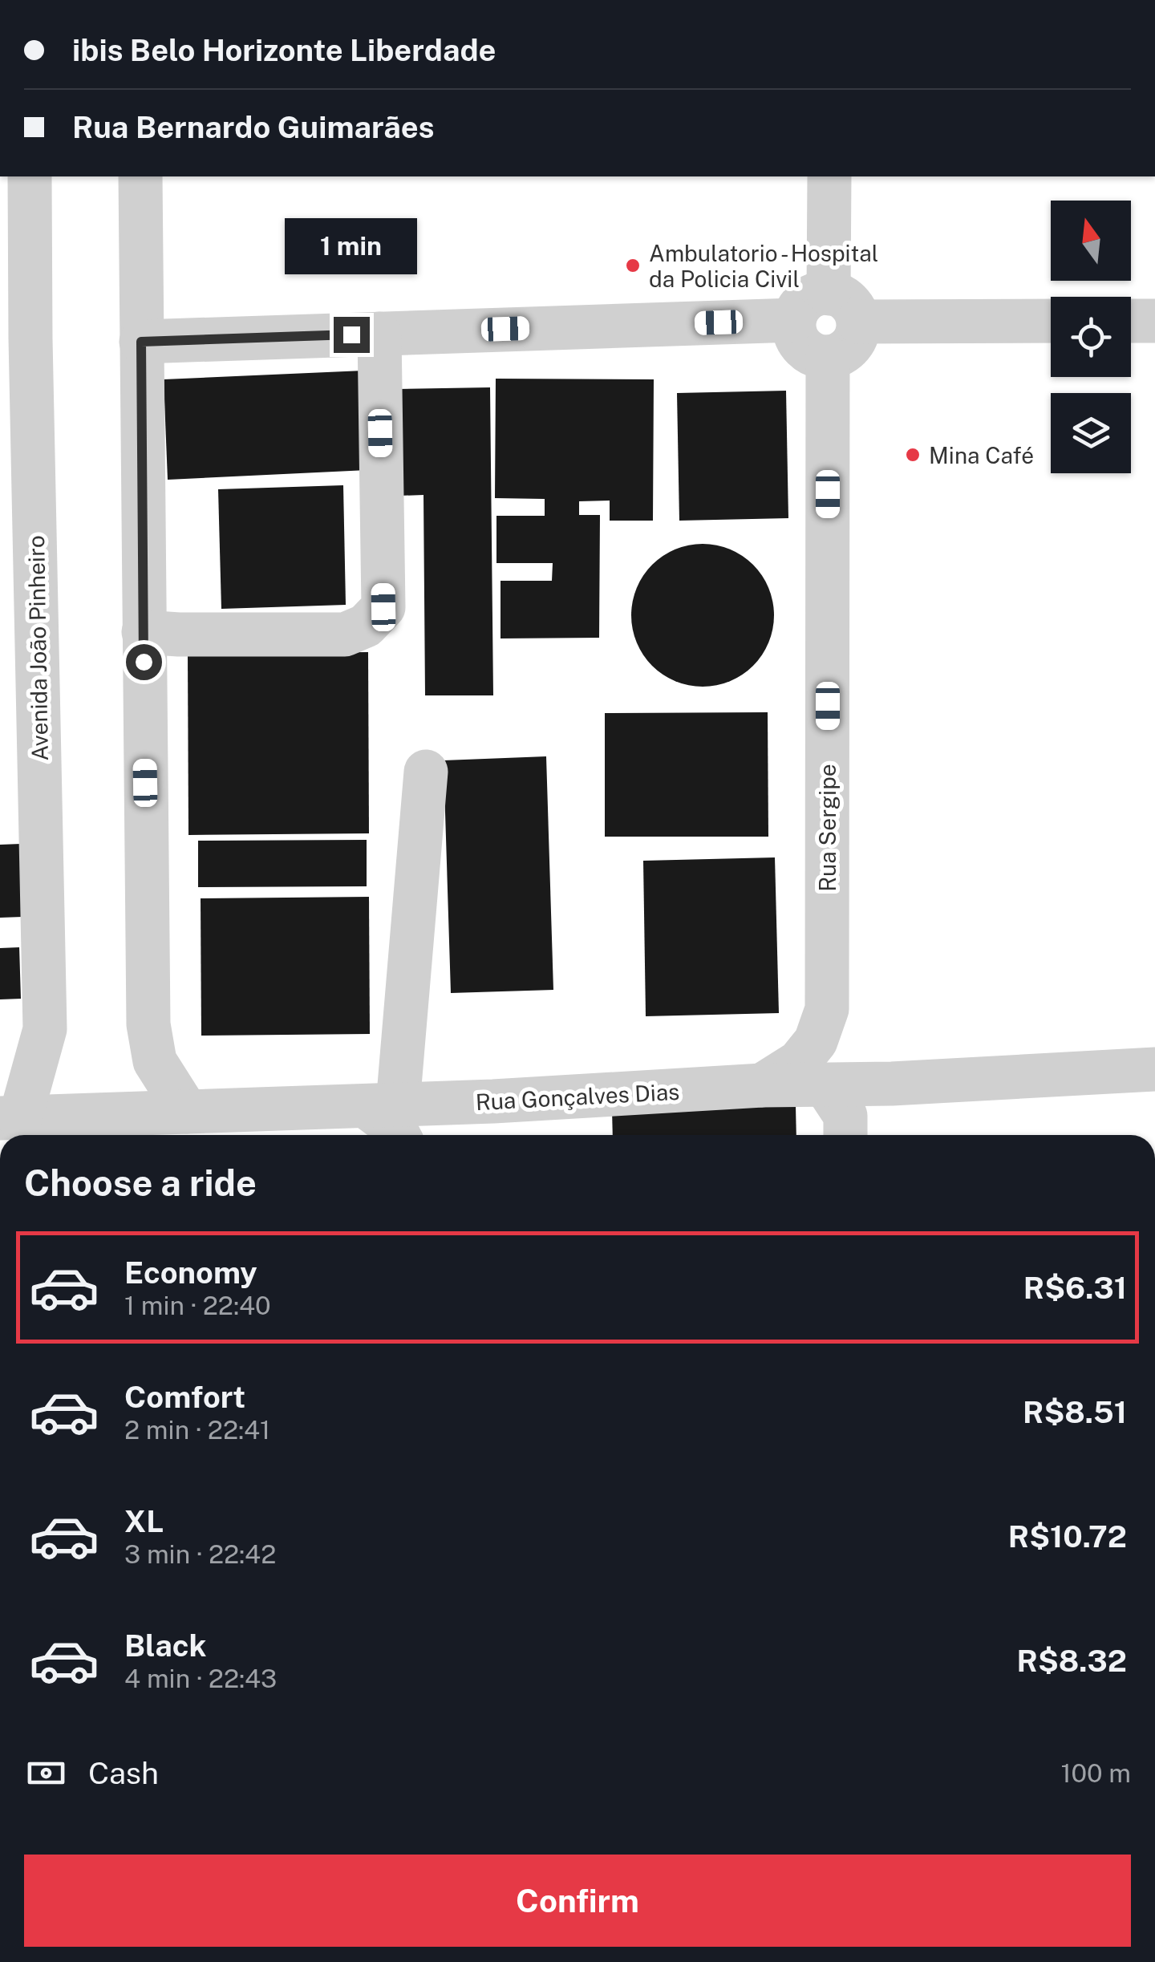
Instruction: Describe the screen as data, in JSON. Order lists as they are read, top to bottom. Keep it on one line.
{"streets":{"street":["Avenida João Pinheiro","Rua Sergipe","Rua Gonçalves Dias"]},"crossings":[["Avenida João Pinheiro","Rua Gonçalves Dias"],["Rua Sergipe","Rua Gonçalves Dias"]],"places":["Ambulatorio - Hospital da Policia Civil","Mina Café"],"north":"top","page":{"banner":["ibis Belo Horizonte Liberdade","Rua Bernardo Guimarães"],"bubble":"1 min","heading":"Choose a ride","list":[{"name":"Economy","note":"1 min · 22:40","value":"R$6.31"},{"name":"Comfort","note":"2 min · 22:41","value":"R$8.51"},{"name":"XL","note":"3 min · 22:42","value":"R$10.72"},{"name":"Black","note":"4 min · 22:43","value":"R$8.32"}],"pay":["Cash","100 m"],"buttons":"Confirm"}}
